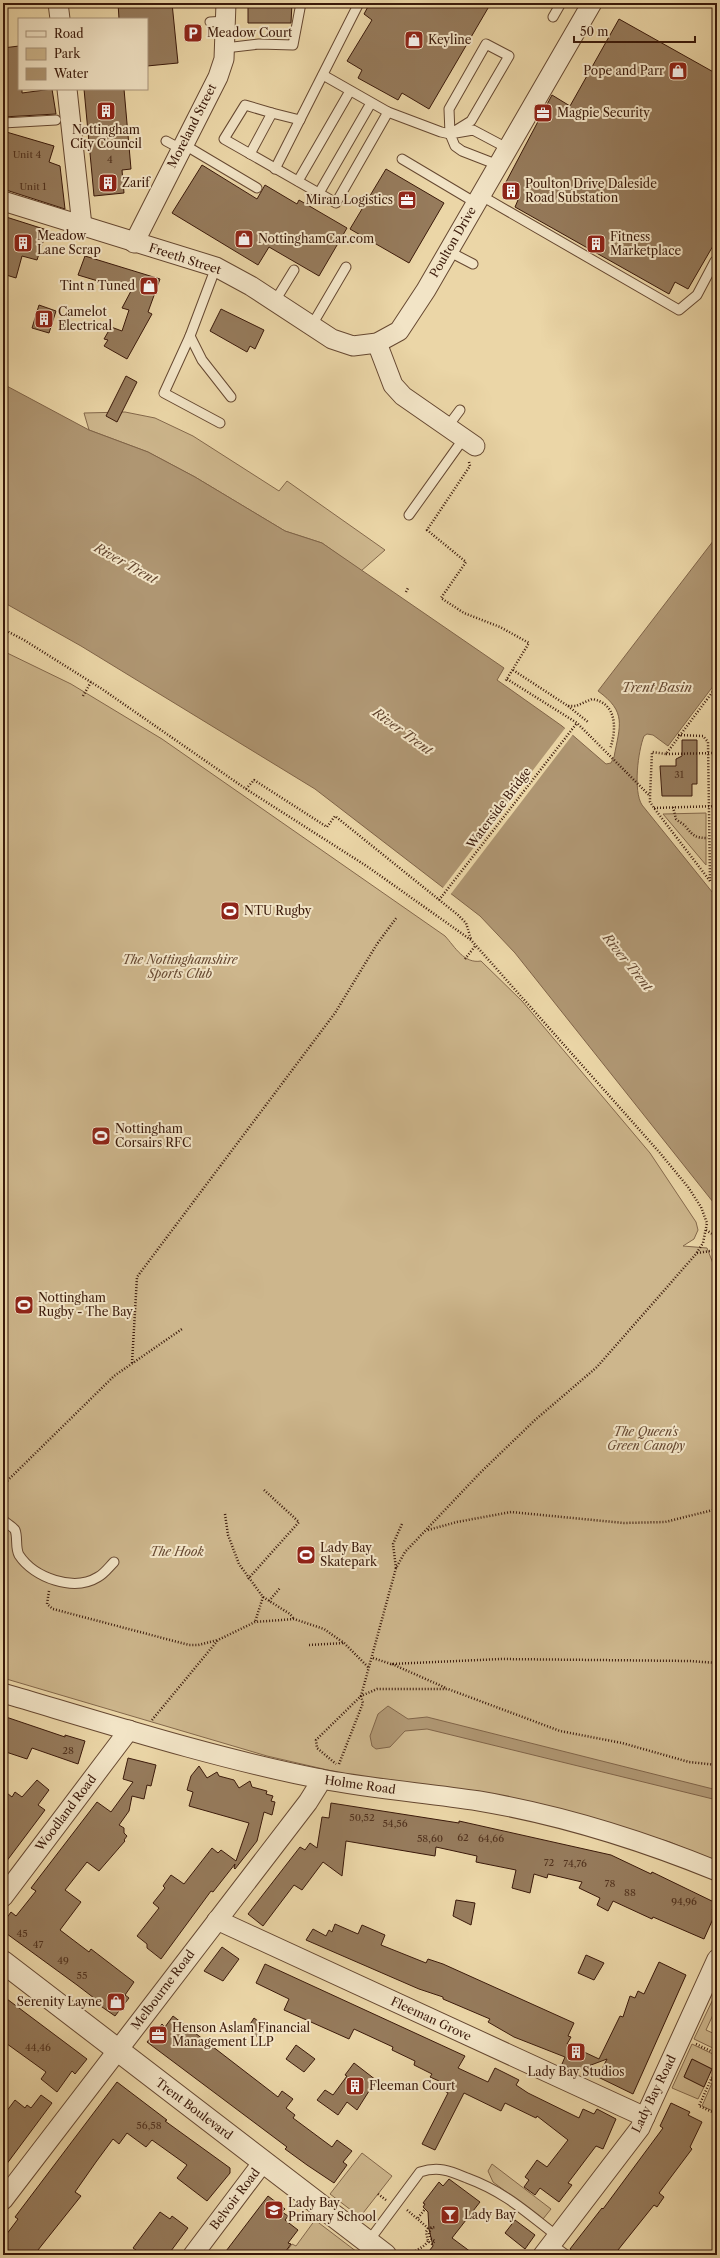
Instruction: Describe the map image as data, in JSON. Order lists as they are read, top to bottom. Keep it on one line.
{"streets":{"street":["Moreland Street","Poulton Drive","Freeth Street","Holme Road","Woodland Road","Melbourne Road","Fleeman Grove","Lady Bay Road","Trent Boulevard","Belvoir Road"],"path":["Waterside Bridge"]},"crossings":[["Moreland Street","Freeth Street"],["Poulton Drive","Freeth Street"],["Holme Road","Woodland Road"],["Holme Road","Melbourne Road"],["Melbourne Road","Fleeman Grove"],["Melbourne Road","Trent Boulevard"],["Fleeman Grove","Lady Bay Road"],["Trent Boulevard","Belvoir Road"]],"water":["River Trent","Trent Basin"],"parks":["The Nottinghamshire Sports Club","The Queen's Green Canopy","The Hook"],"places":{"parking":["Meadow Court"],"shop":["Keyline","Pope and Parr","NottinghamCar.com","Tint n Tuned","Serenity Layne"],"building":["Nottingham City Council","Zarif","Poulton Drive Daleside Road Substation","Meadow Lane Scrap","Fitness Marketplace","Camelot Electrical","Lady Bay Studios","Fleeman Court"],"office":["Magpie Security","Miran Logistics","Henson Aslam Financial Management LLP"],"sports":["NTU Rugby","Nottingham Corsairs RFC","Nottingham Rugby - The Bay","Lady Bay Skatepark"],"school or university":["Lady Bay Primary School"],"bar":["Lady Bay"]},"house_numbers":["Unit 4","4","Unit 1","31","28","50,52","54,56","62","58,60","64,66","72","74,76","78","88","94,96","45","47","49","55","44,46","56,58"],"legend":["Road","Park","Water"],"scale_bar":"50 m"}
